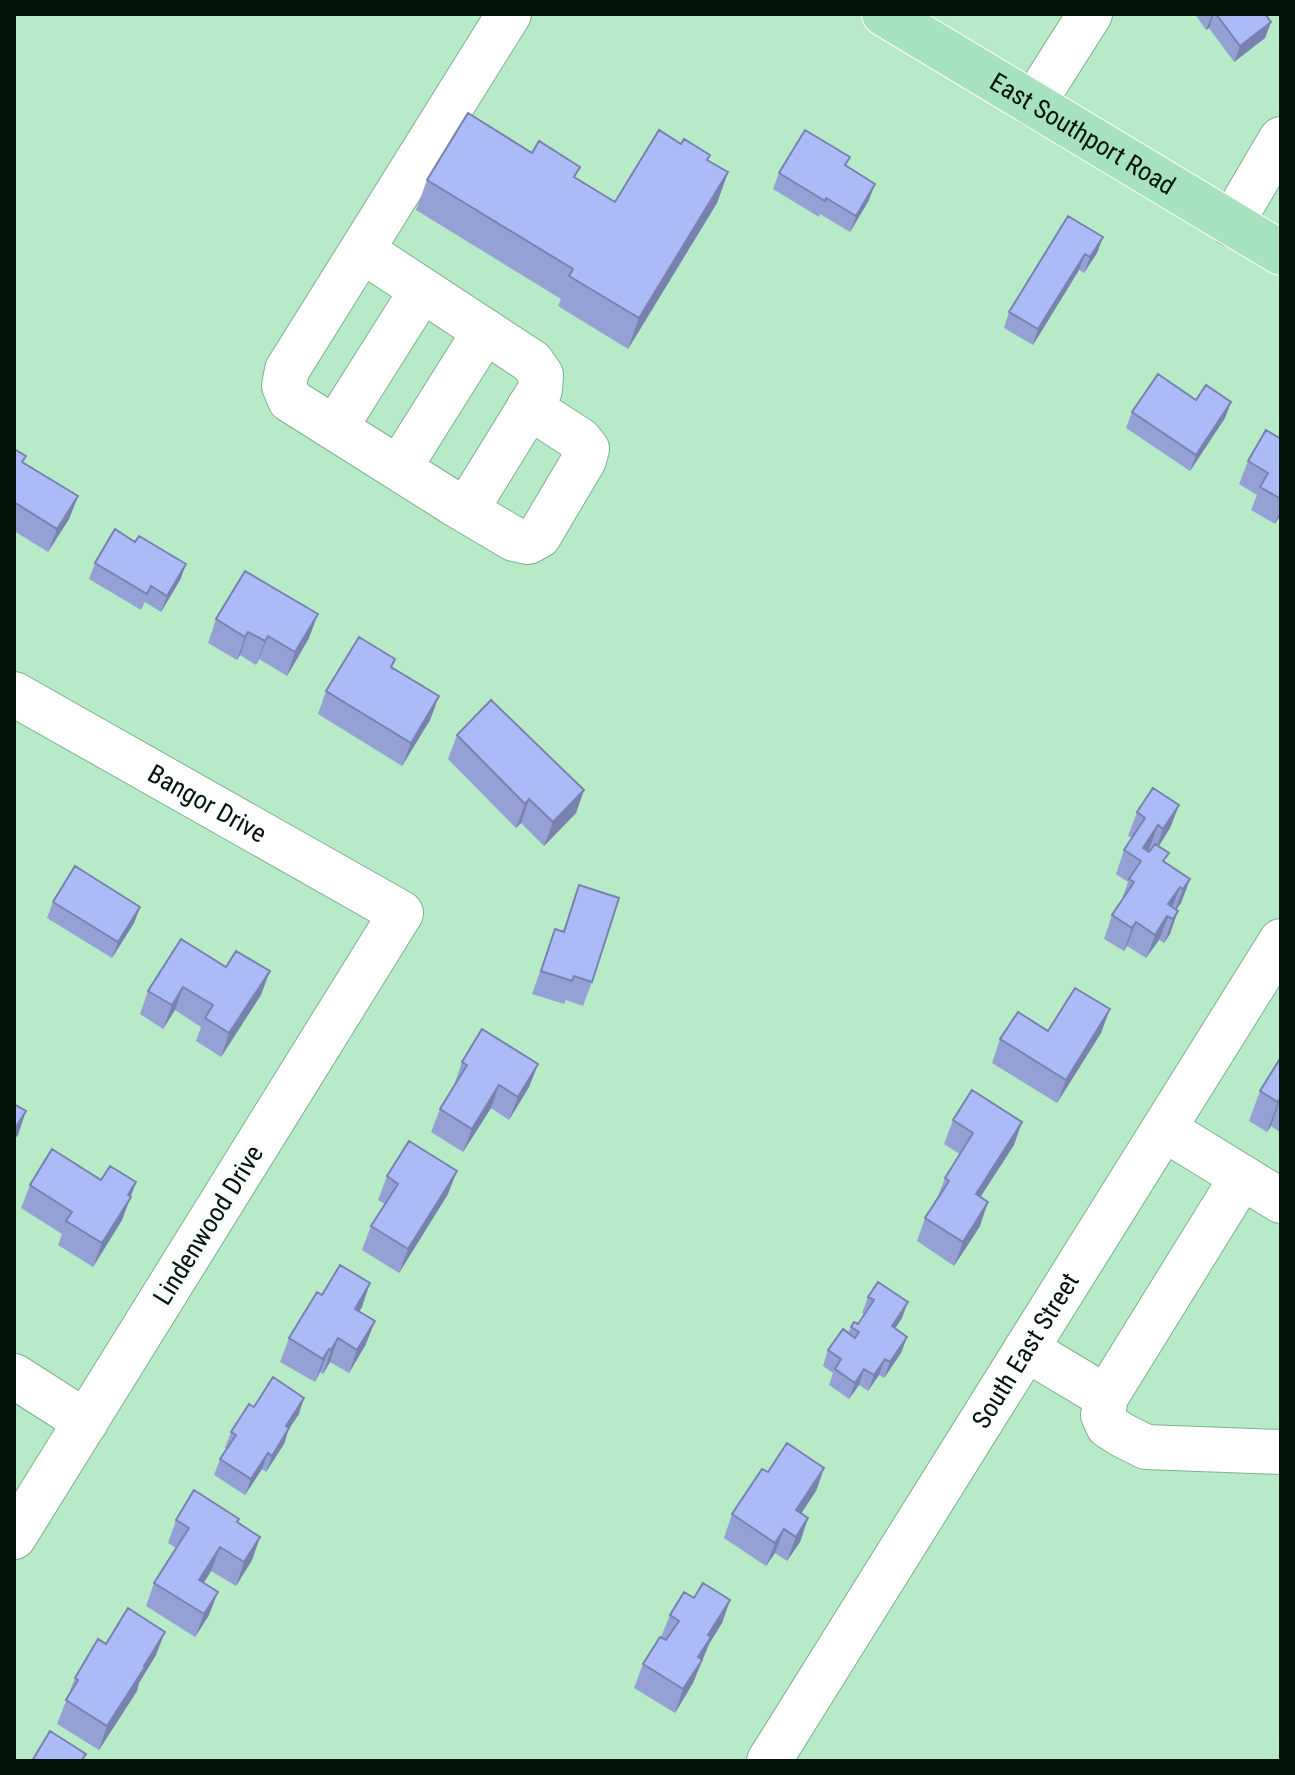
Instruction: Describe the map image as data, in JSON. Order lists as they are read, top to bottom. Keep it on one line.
{"streets":{"main road":["East Southport Road"],"street":["Bangor Drive","Lindenwood Drive","South East Street"]},"crossings":[["Bangor Drive","Lindenwood Drive"]]}
